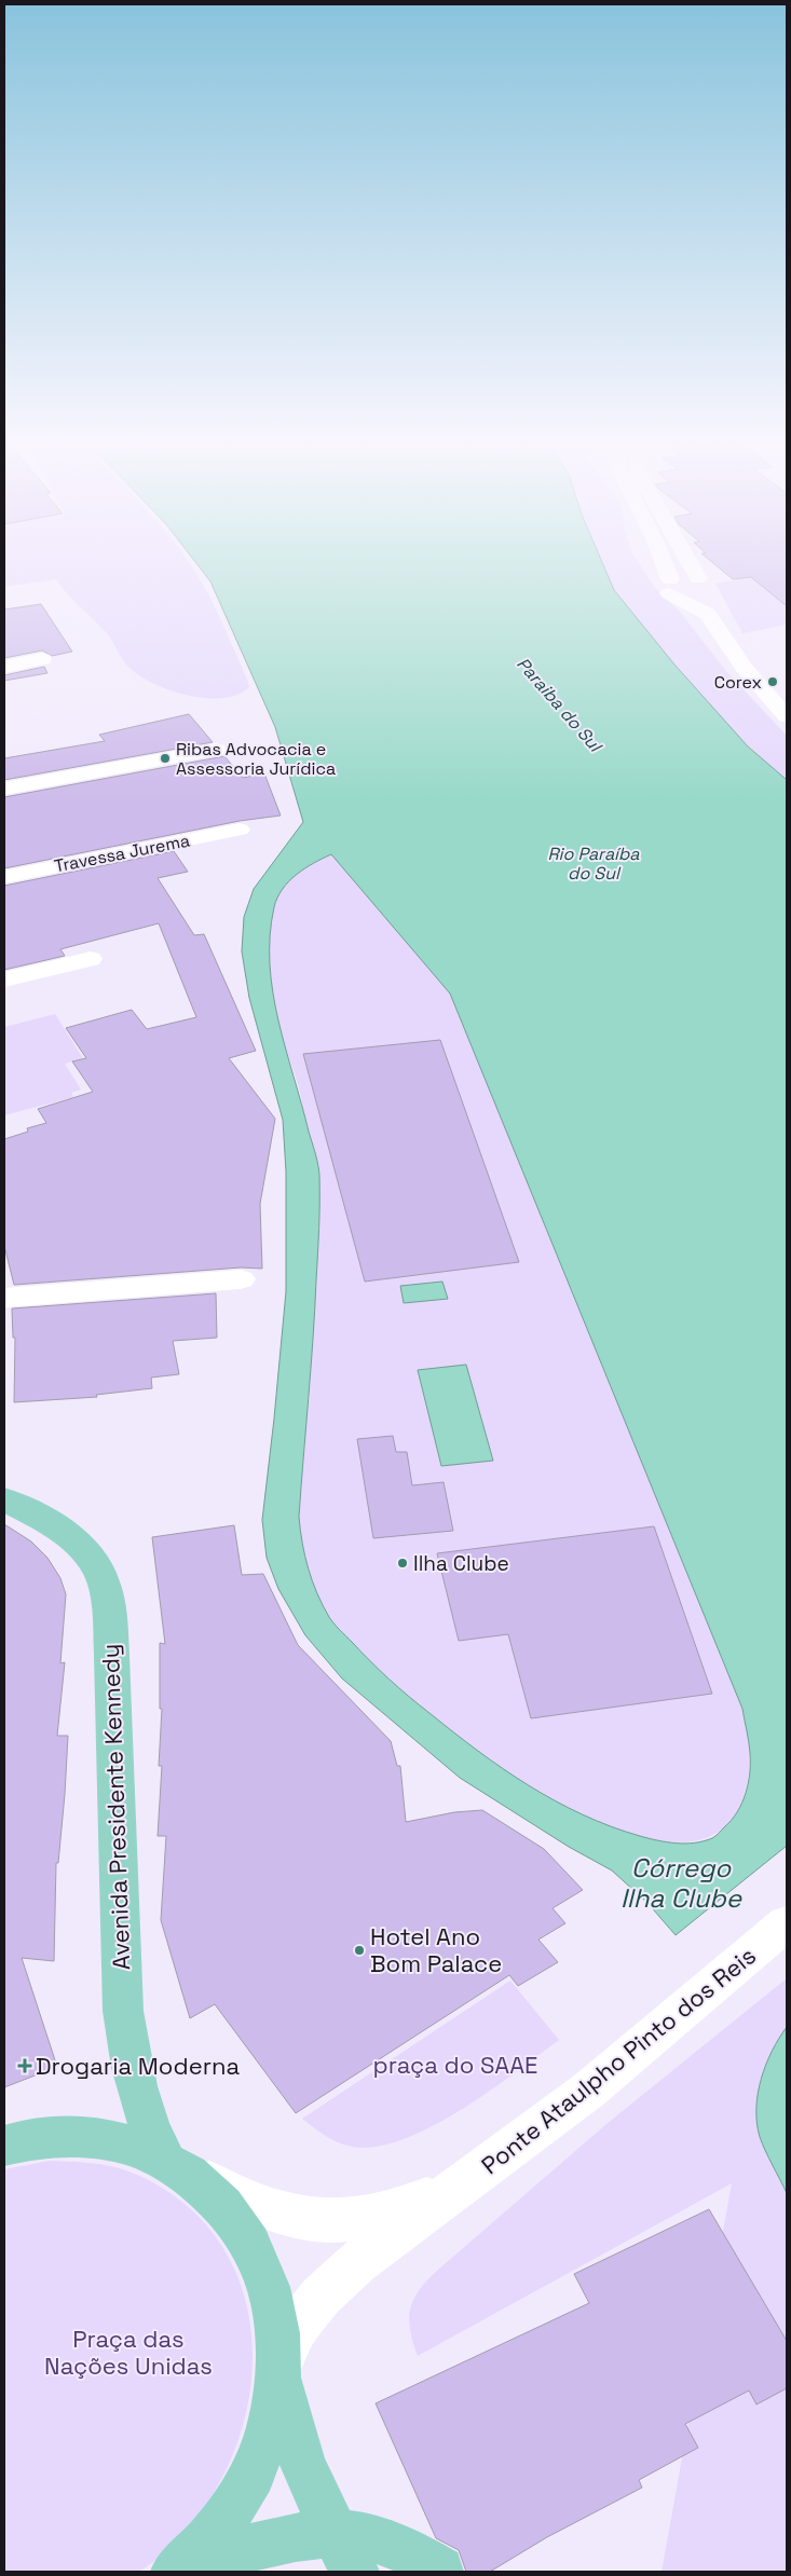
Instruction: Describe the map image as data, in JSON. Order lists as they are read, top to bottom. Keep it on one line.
{"streets":{"main road":["Avenida Presidente Kennedy"],"street":["Travessa Jurema","Ponte Ataulpho Pinto dos Reis"]},"water":["Paraiba do Sul","Rio Paraíba do Sul","Córrego Ilha Clube"],"parks":["praça do SAAE","Praça das Nações Unidas"],"places":{"other":["Corex","Ribas Advocacia e Assessoria Jurídica","Ilha Clube","Hotel Ano Bom Palace"],"health":["Drogaria Moderna"]}}
